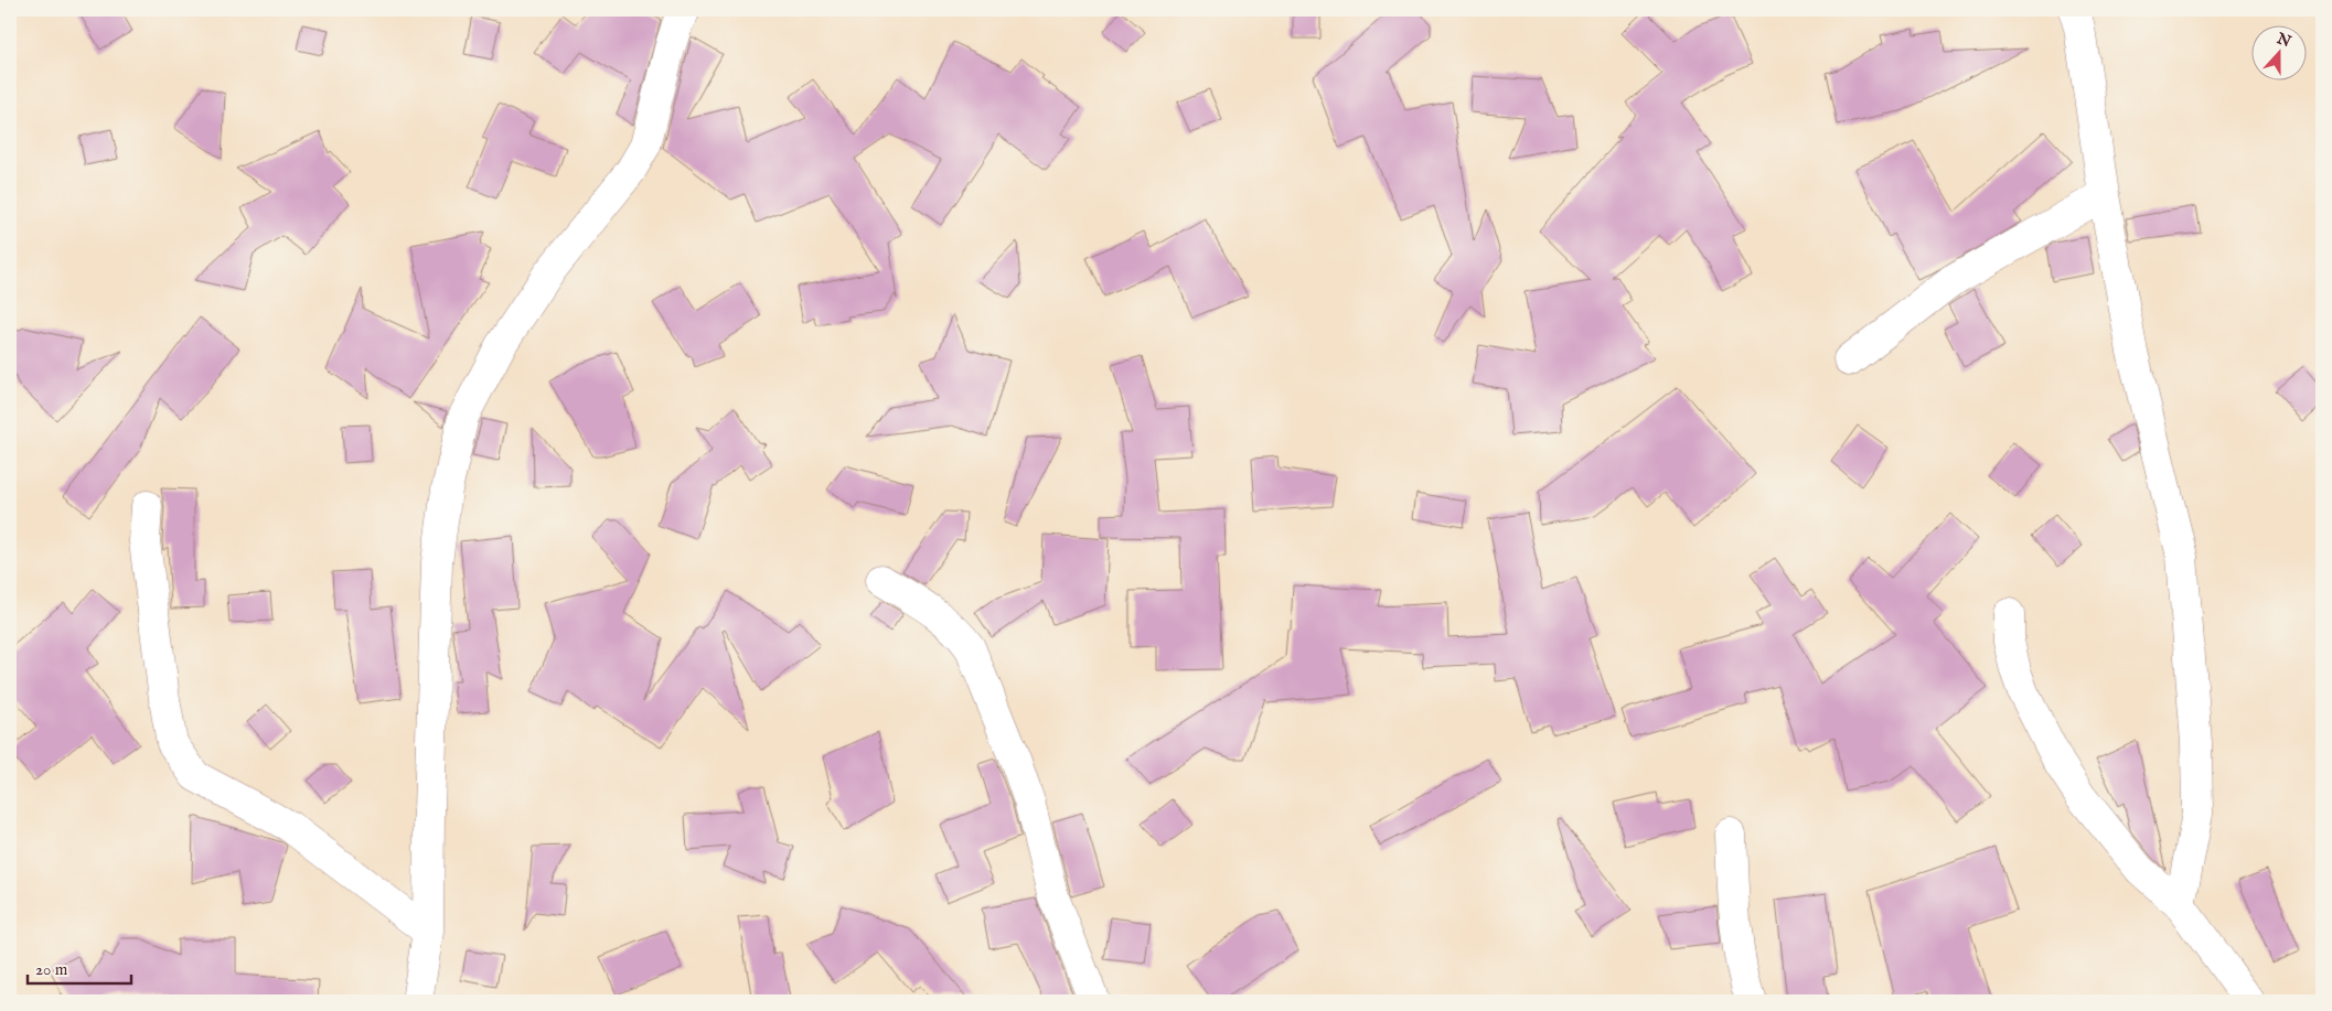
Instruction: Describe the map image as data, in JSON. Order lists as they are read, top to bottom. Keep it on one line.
{"scale_bar":"20 m","north":"top"}
